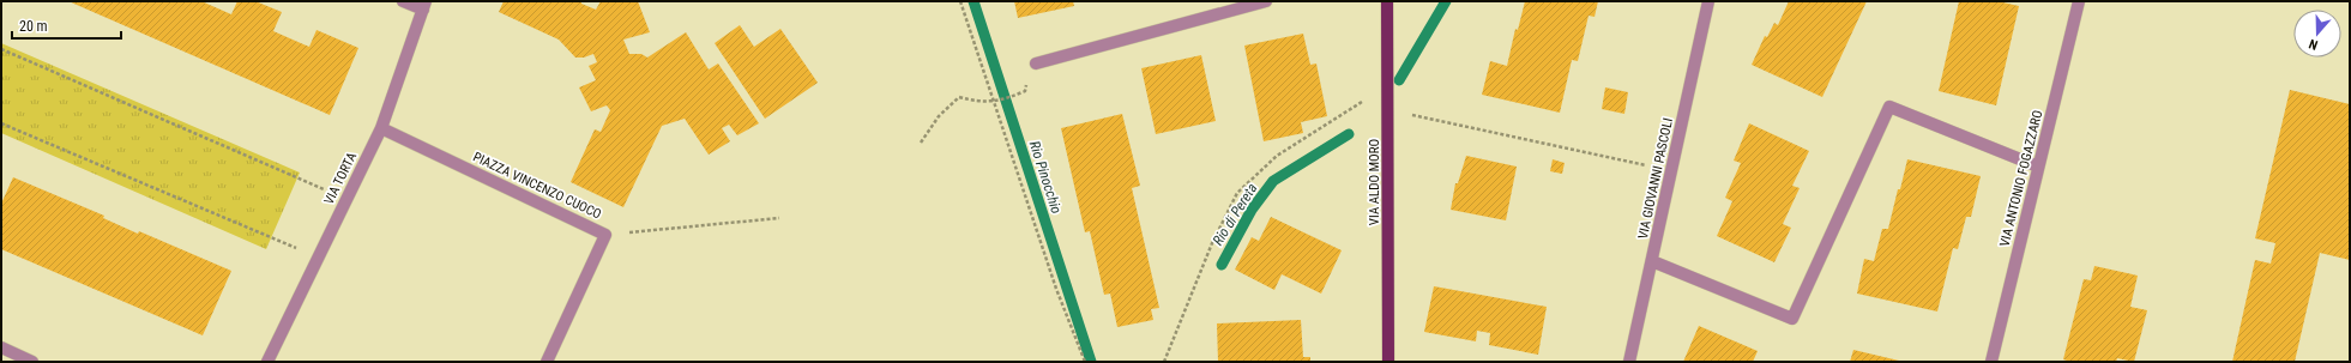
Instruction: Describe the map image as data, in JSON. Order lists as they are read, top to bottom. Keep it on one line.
{"streets":{"main road":["VIA ALDO MORO"],"street":["VIA TORTA","VIA GIOVANNI PASCOLI","VIA ANTONIO FOGAZZARO","PIAZZA VINCENZO CUOCO"]},"crossings":[["VIA TORTA","PIAZZA VINCENZO CUOCO"]],"water":["Rio Pinocchio","Rio di Pereta"],"scale_bar":"20 m","north":"bottom"}
